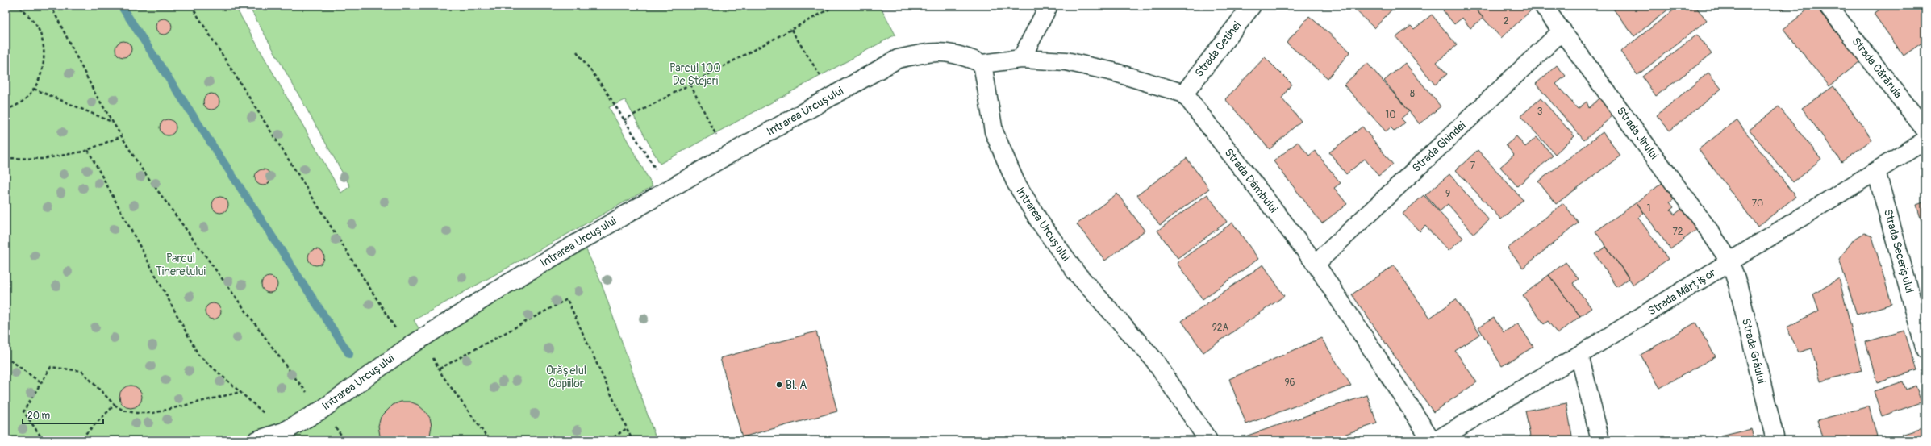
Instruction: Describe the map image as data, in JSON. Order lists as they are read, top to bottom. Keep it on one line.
{"streets":{"street":["Strada Cetinei","Strada Cărăruia","Intrarea Urcușului","Strada Jirului","Strada Ghindei","Strada Dâmbului","Strada Secerișului","Strada Mărțișor","Strada Grâului"]},"crossings":[["Strada Cetinei","Strada Dâmbului"],["Strada Jirului","Strada Ghindei"],["Strada Jirului","Strada Mărțișor"],["Strada Jirului","Strada Grâului"],["Strada Ghindei","Strada Dâmbului"],["Strada Secerișului","Strada Mărțișor"],["Strada Mărțișor","Strada Grâului"]],"parks":["Parcul 100 De Stejari","Parcul Tineretului","Orășelul Copiilor"],"places":["Bl. A"],"house_numbers":["2","8","3","10","7","9","70","1","72","92A","96"],"scale_bar":"20 m"}
